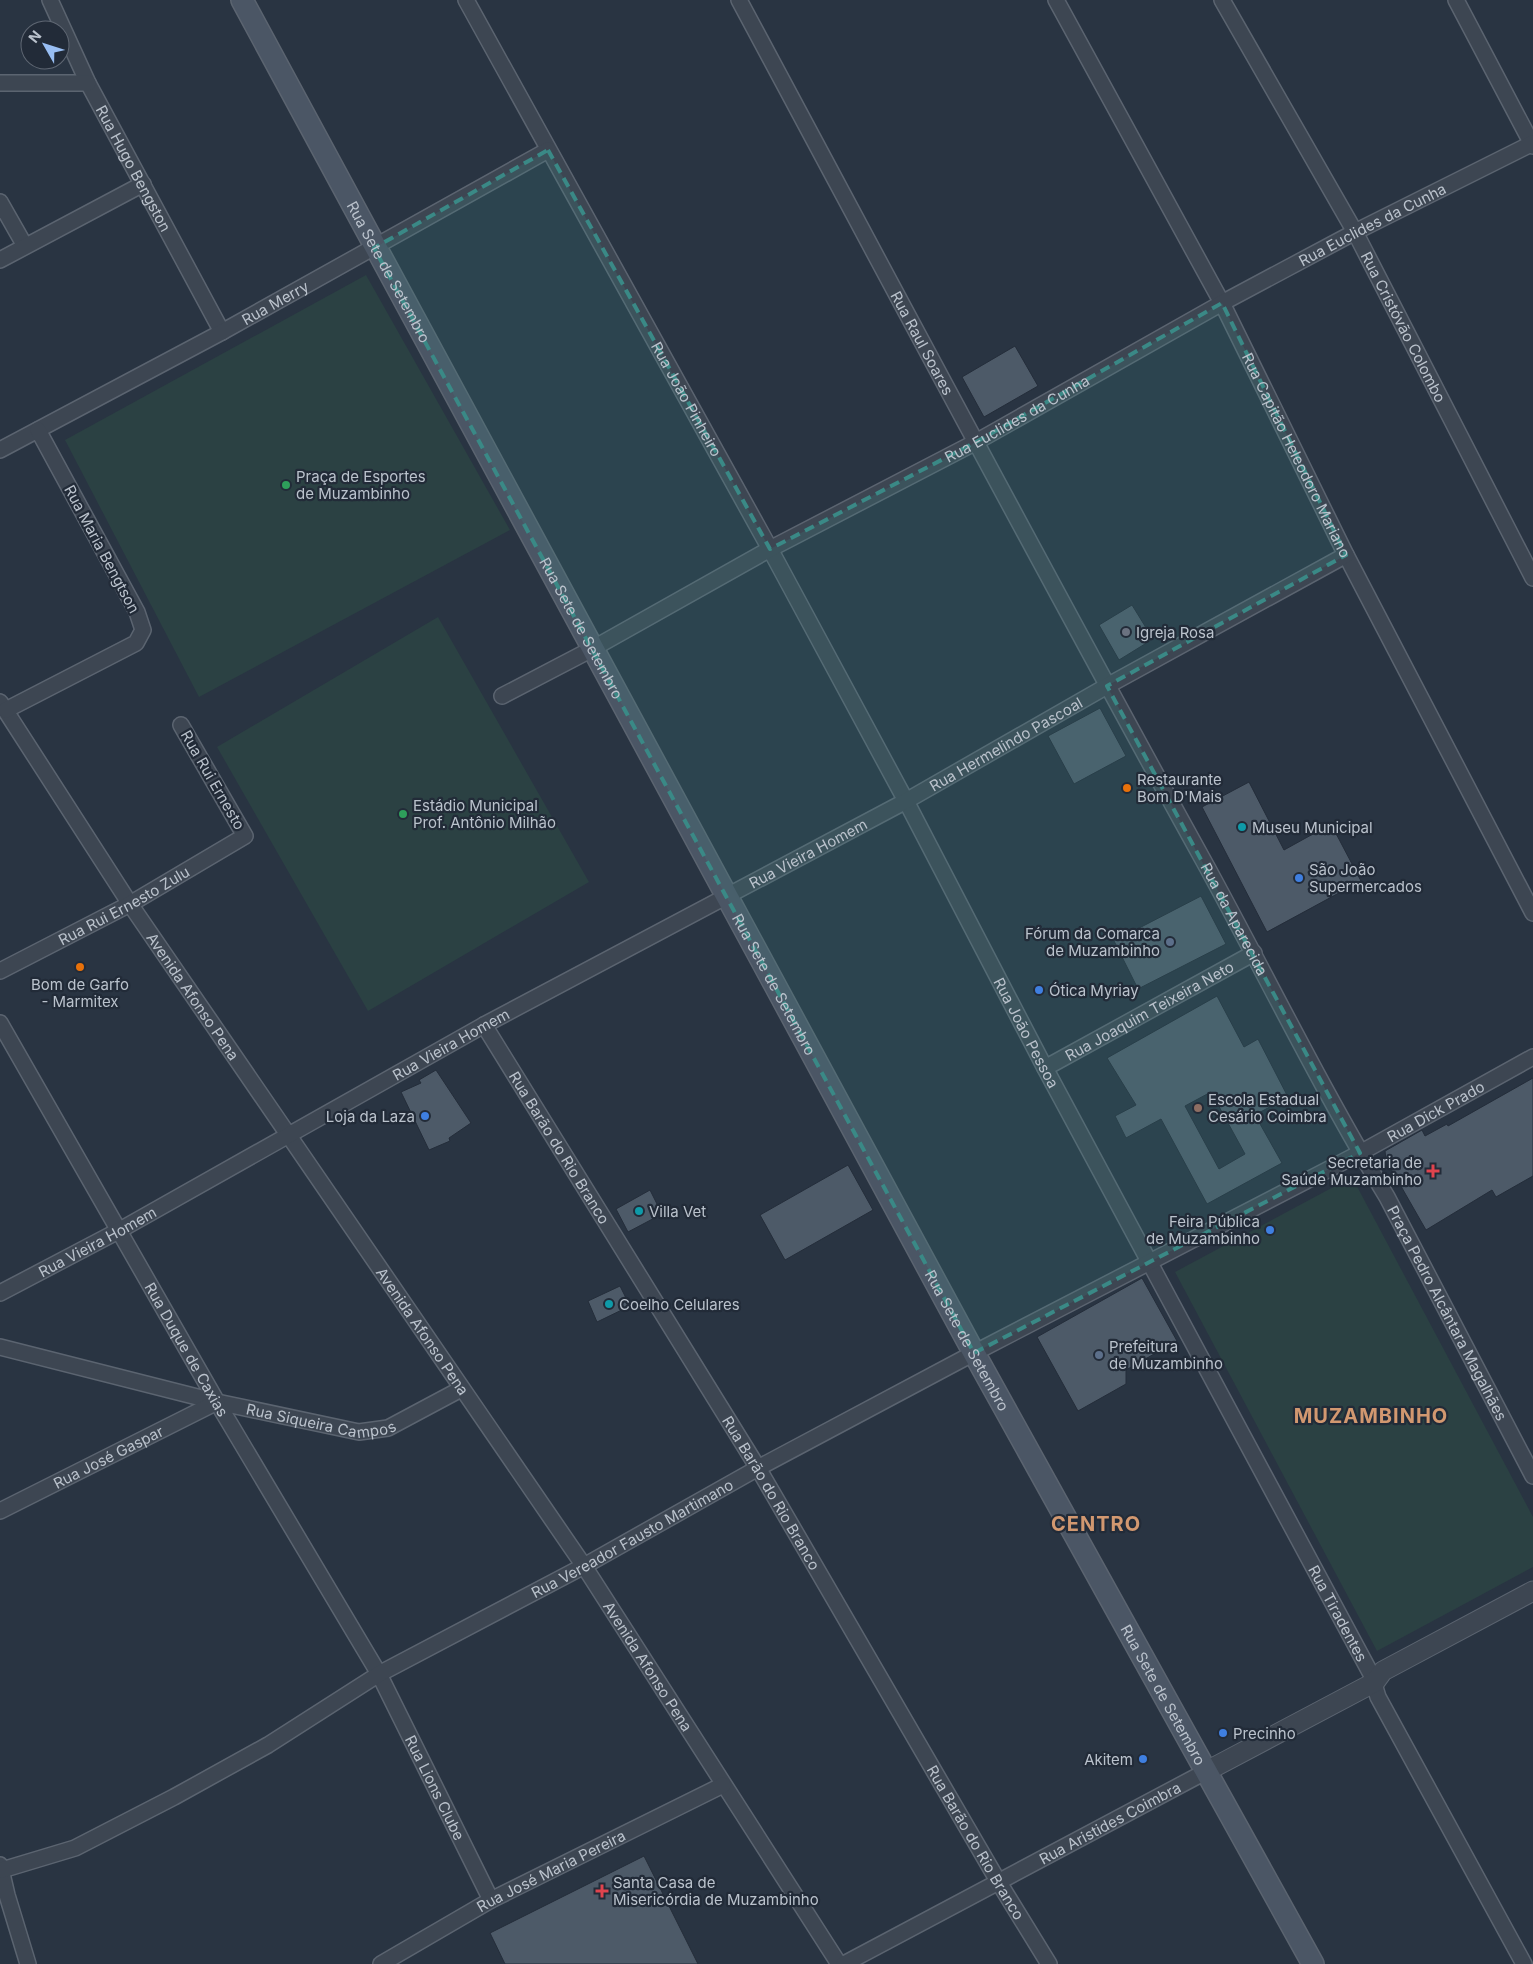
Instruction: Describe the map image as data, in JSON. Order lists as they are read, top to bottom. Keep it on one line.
{"streets":{"main road":["Rua Sete de Setembro"],"street":["Rua Hugo Bengston","Rua Euclides da Cunha","Rua Merry","Rua Cristóvão Colombo","Rua Raul Soares","Rua João Pinheiro","Rua Capitão Heleodoro Mariano","Rua Maria Bengtson","Rua Hermelindo Pascoal","Rua Rui Ernesto","Rua Vieira Homem","Rua Rui Ernesto Zulu","Rua da Aparecida","Avenida Afonso Pena","Rua Joaquim Teixeira Neto","Rua João Pessoa","Rua Dick Prado","Rua Barão do Rio Branco","Praça Pedro Alcântara Magalhães","Rua Duque de Caxias","Rua Siqueira Campos","Rua José Gaspar","Rua Vereador Fausto Martimano","Rua Tiradentes","Rua Lions Clube","Rua Aristides Coimbra","Rua José Maria Pereira"]},"crossings":[["Rua Hugo Bengston","Rua Merry"],["Rua Euclides da Cunha","Rua Sete de Setembro"],["Rua Euclides da Cunha","Rua Cristóvão Colombo"],["Rua Euclides da Cunha","Rua Raul Soares"],["Rua Euclides da Cunha","Rua João Pinheiro"],["Rua Euclides da Cunha","Rua Capitão Heleodoro Mariano"],["Rua Sete de Setembro","Rua Merry"],["Rua Sete de Setembro","Rua Vieira Homem"],["Rua Sete de Setembro","Rua Vereador Fausto Martimano"],["Rua Sete de Setembro","Rua Aristides Coimbra"],["Rua Merry","Rua João Pinheiro"],["Rua Merry","Rua Maria Bengtson"],["Rua Raul Soares","Rua Hermelindo Pascoal"],["Rua Raul Soares","Rua da Aparecida"],["Rua João Pinheiro","Rua Hermelindo Pascoal"],["Rua João Pinheiro","Rua Vieira Homem"],["Rua João Pinheiro","Rua João Pessoa"],["Rua Capitão Heleodoro Mariano","Rua Hermelindo Pascoal"],["Rua Maria Bengtson","Avenida Afonso Pena"],["Rua Hermelindo Pascoal","Rua Vieira Homem"],["Rua Hermelindo Pascoal","Rua da Aparecida"],["Rua Hermelindo Pascoal","Rua João Pessoa"],["Rua Rui Ernesto","Rua Rui Ernesto Zulu"],["Rua Vieira Homem","Avenida Afonso Pena"],["Rua Vieira Homem","Rua João Pessoa"],["Rua Vieira Homem","Rua Barão do Rio Branco"],["Rua Vieira Homem","Rua Duque de Caxias"],["Rua Rui Ernesto Zulu","Avenida Afonso Pena"],["Rua da Aparecida","Rua Joaquim Teixeira Neto"],["Rua da Aparecida","Rua Dick Prado"],["Rua da Aparecida","Praça Pedro Alcântara Magalhães"],["Avenida Afonso Pena","Rua Siqueira Campos"],["Avenida Afonso Pena","Rua Vereador Fausto Martimano"],["Avenida Afonso Pena","Rua José Maria Pereira"],["Rua Joaquim Teixeira Neto","Rua João Pessoa"],["Rua João Pessoa","Rua Dick Prado"],["Rua João Pessoa","Rua Vereador Fausto Martimano"],["Rua João Pessoa","Rua Tiradentes"],["Rua Dick Prado","Praça Pedro Alcântara Magalhães"],["Rua Dick Prado","Rua Vereador Fausto Martimano"],["Rua Dick Prado","Rua Tiradentes"],["Rua Barão do Rio Branco","Rua Vereador Fausto Martimano"],["Rua Barão do Rio Branco","Rua Aristides Coimbra"],["Rua Duque de Caxias","Rua Siqueira Campos"],["Rua Duque de Caxias","Rua José Gaspar"],["Rua Duque de Caxias","Rua Vereador Fausto Martimano"],["Rua Duque de Caxias","Rua Lions Clube"],["Rua Siqueira Campos","Rua José Gaspar"],["Rua Vereador Fausto Martimano","Rua Tiradentes"],["Rua Vereador Fausto Martimano","Rua Lions Clube"],["Rua Tiradentes","Rua Aristides Coimbra"],["Rua Lions Clube","Rua José Maria Pereira"]],"districts":["MUZAMBINHO","CENTRO"],"places":{"other":["Praça de Esportes de Muzambinho","Igreja Rosa","Restaurante Bom D'Mais","Estádio Municipal Prof. Antônio Milhão","Museu Municipal","São João Supermercados","Fórum da Comarca de Muzambinho","Bom de Garfo - Marmitex","Ótica Myriay","Escola Estadual Cesário Coimbra","Loja da Laza","Villa Vet","Feira Pública de Muzambinho","Coelho Celulares","Prefeitura de Muzambinho","Precinho","Akitem"],"health":["Secretaria de Saúde Muzambinho","Santa Casa de Misericórdia de Muzambinho"]},"north":"top left"}
